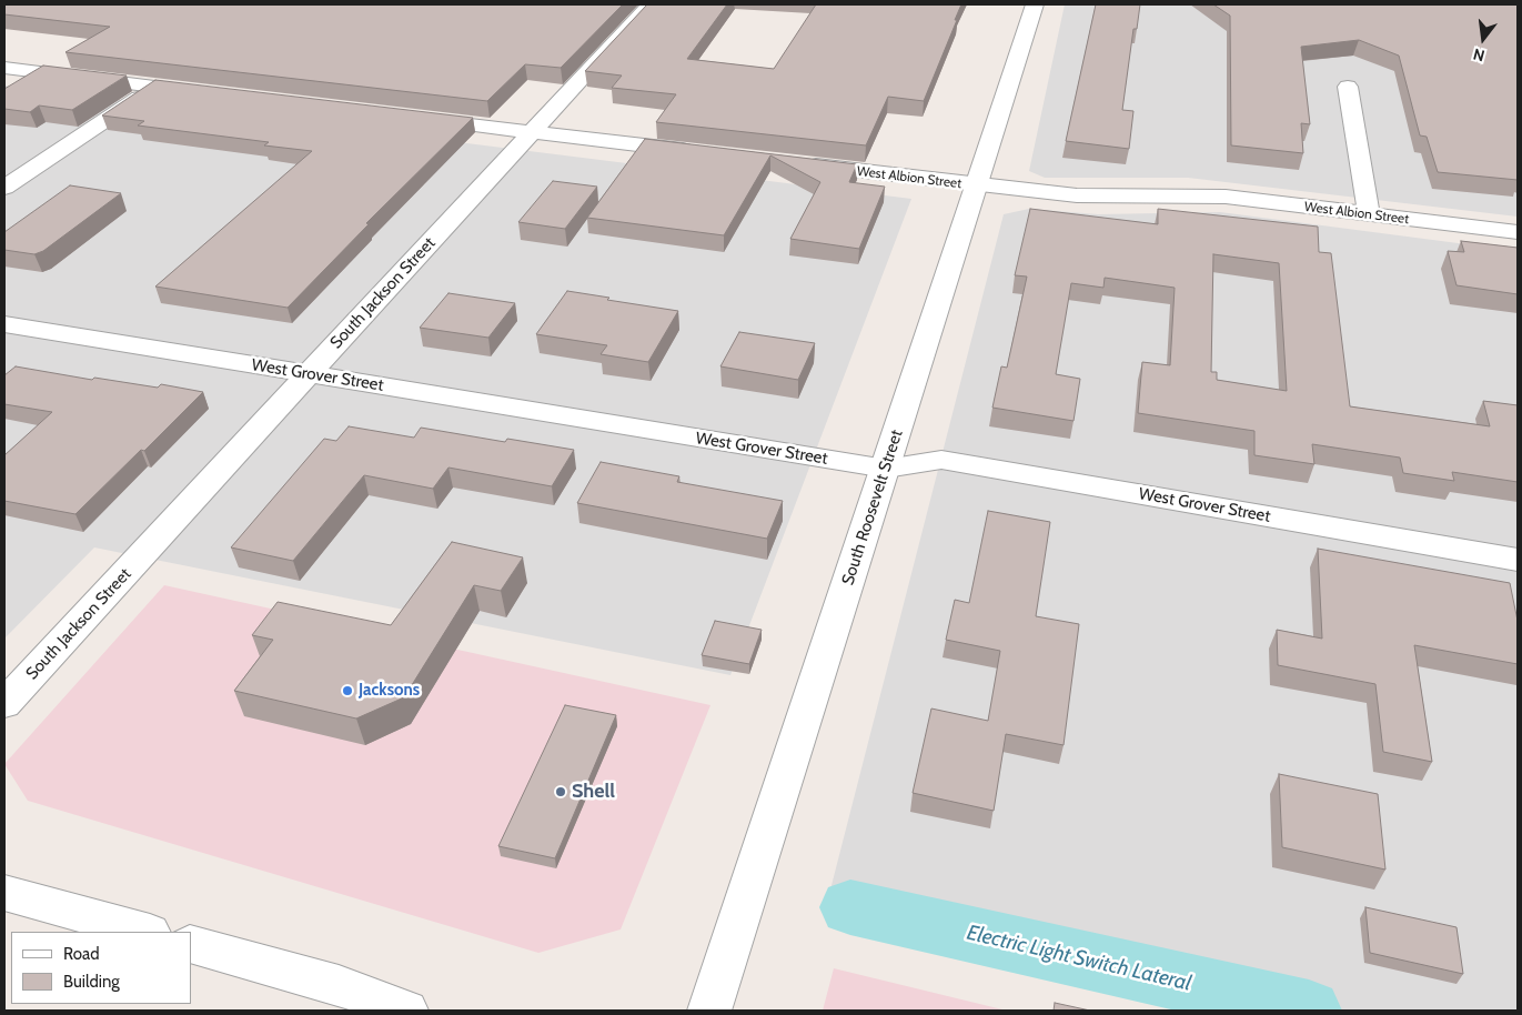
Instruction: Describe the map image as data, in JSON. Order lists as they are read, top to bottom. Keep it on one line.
{"streets":{"street":["West Albion Street","South Jackson Street","West Grover Street","South Roosevelt Street"]},"crossings":[["West Albion Street","South Roosevelt Street"],["South Jackson Street","West Grover Street"],["West Grover Street","South Roosevelt Street"]],"water":["Electric Light Switch Lateral"],"places":["Jacksons","Shell"],"legend":["Road","Building"],"north":"bottom"}
